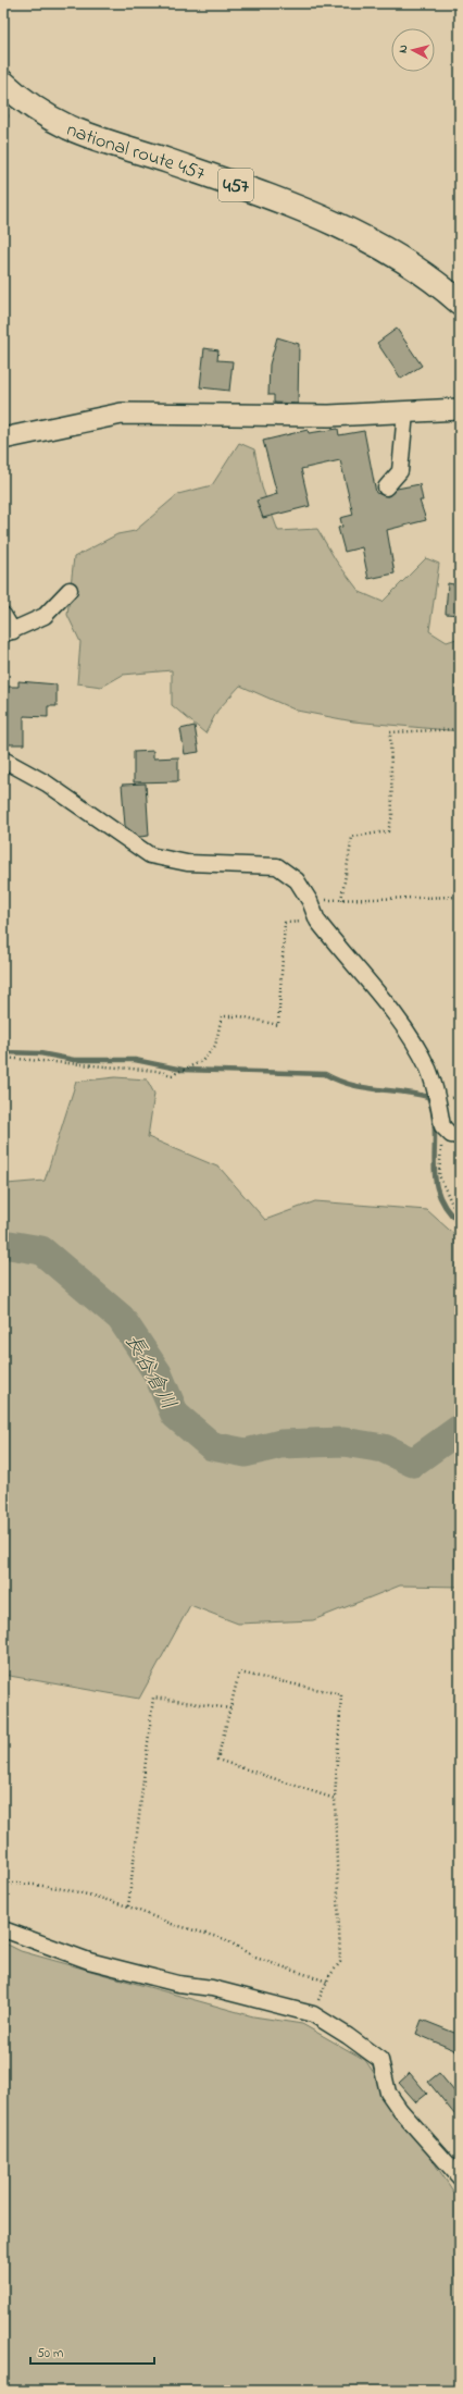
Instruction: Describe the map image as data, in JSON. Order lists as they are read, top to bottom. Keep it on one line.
{"streets":{"highway":["national route 457","457"]},"water":["長谷倉川"],"scale_bar":"50 m","north":"left"}
